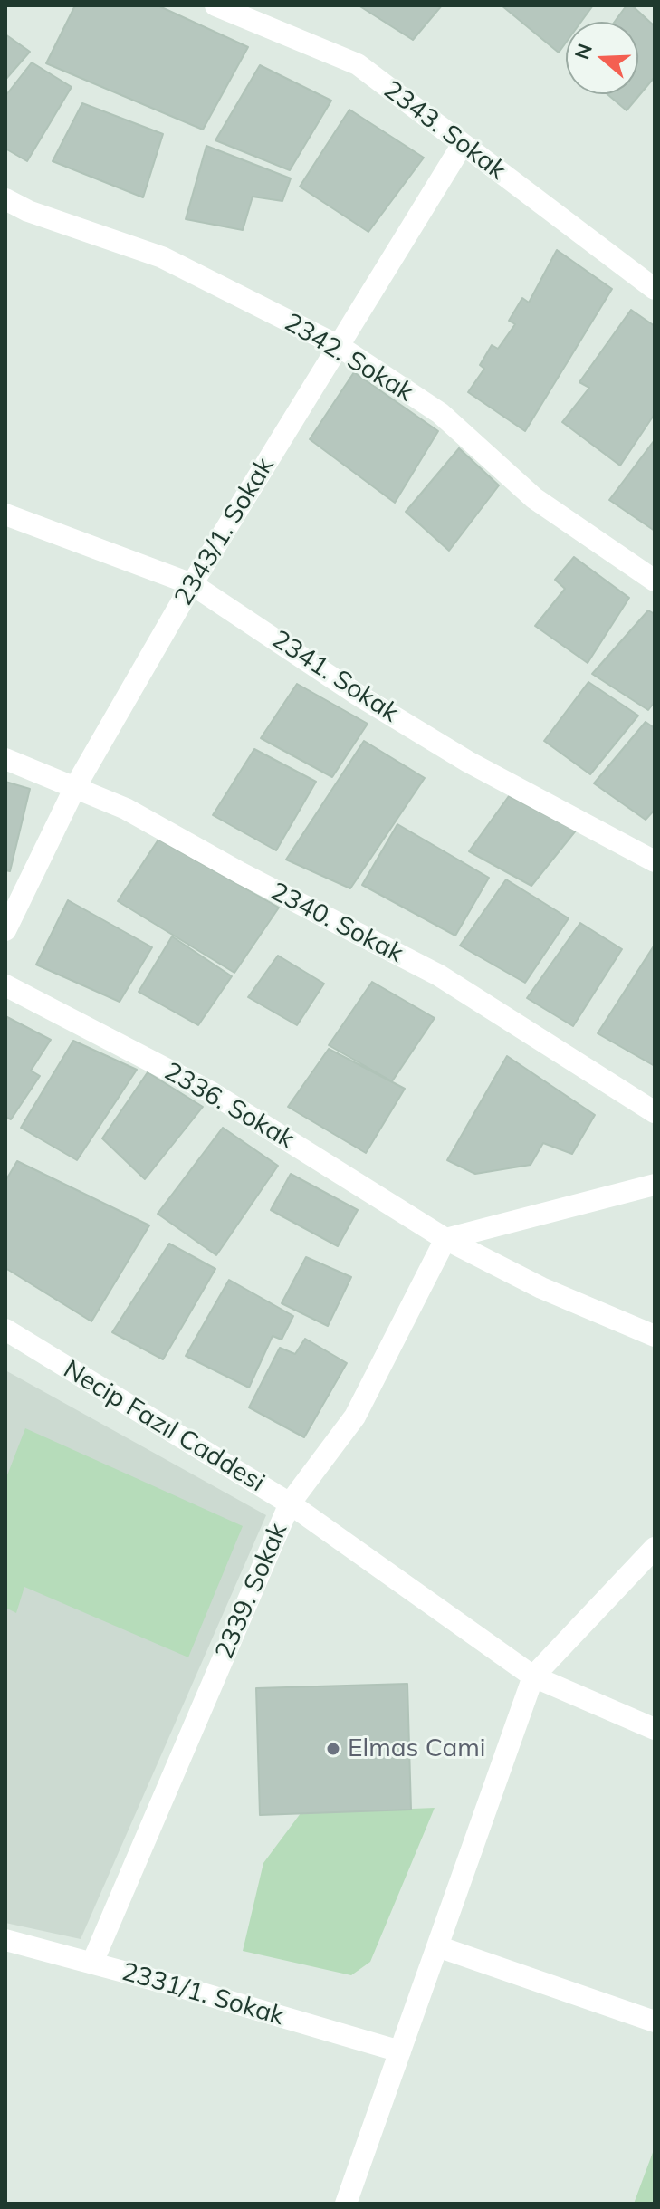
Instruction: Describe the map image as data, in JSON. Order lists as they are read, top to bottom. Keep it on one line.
{"streets":{"street":["2343. Sokak","2342. Sokak","2343/1. Sokak","2341. Sokak","2340. Sokak","2336. Sokak","Necip Fazıl Caddesi","2339. Sokak","2331/1. Sokak"]},"crossings":[["2343. Sokak","2343/1. Sokak"],["2342. Sokak","2343/1. Sokak"],["2343/1. Sokak","2341. Sokak"],["2343/1. Sokak","2340. Sokak"],["2336. Sokak","2339. Sokak"],["Necip Fazıl Caddesi","2339. Sokak"],["2339. Sokak","2331/1. Sokak"]],"places":["Elmas Cami"],"north":"left"}
